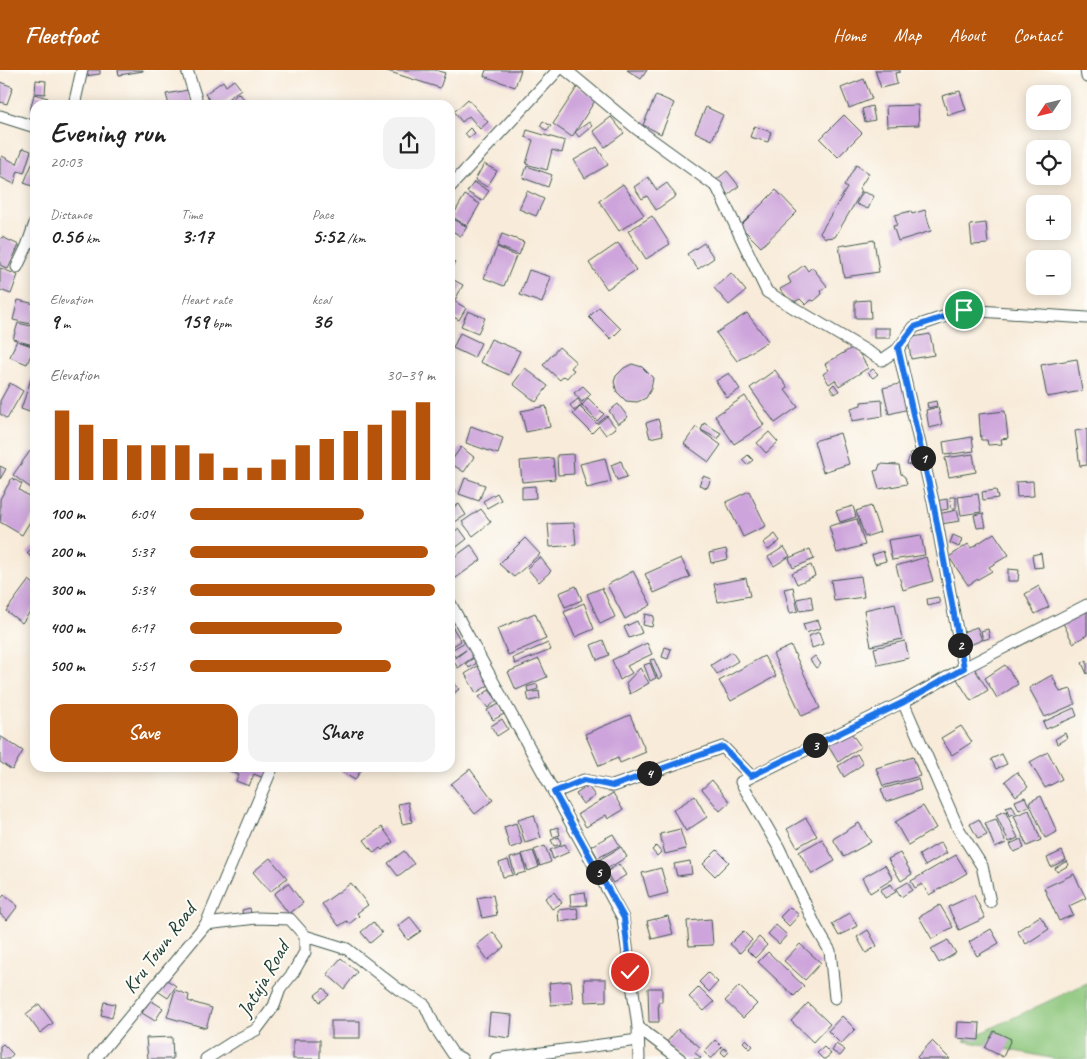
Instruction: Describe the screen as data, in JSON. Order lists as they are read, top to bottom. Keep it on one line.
{"streets":{"street":["Kru Town Road","Jatuja Road"]},"crossings":[["Kru Town Road","Jatuja Road"]],"north":"bottom left","page":{"header":"Fleetfoot","nav":["Home","Map","About","Contact"],"map_buttons":["+","−"],"heading":["Evening run","20:03"],"stats":[["Distance","0.56 km"],["Time","3:17"],["Pace","5:52 /km"],["Elevation","9 m"],["Heart rate","159 bpm"],["kcal","36"]],"chart":["Elevation","30–39 m"],"pins":["1","2","3","4","5"],"list":[{"name":"100 m","note":"6:04"},{"name":"200 m","note":"5:37"},{"name":"300 m","note":"5:34"},{"name":"400 m","note":"6:17"},{"name":"500 m","note":"5:51"}],"buttons":["Save","Share"]}}
